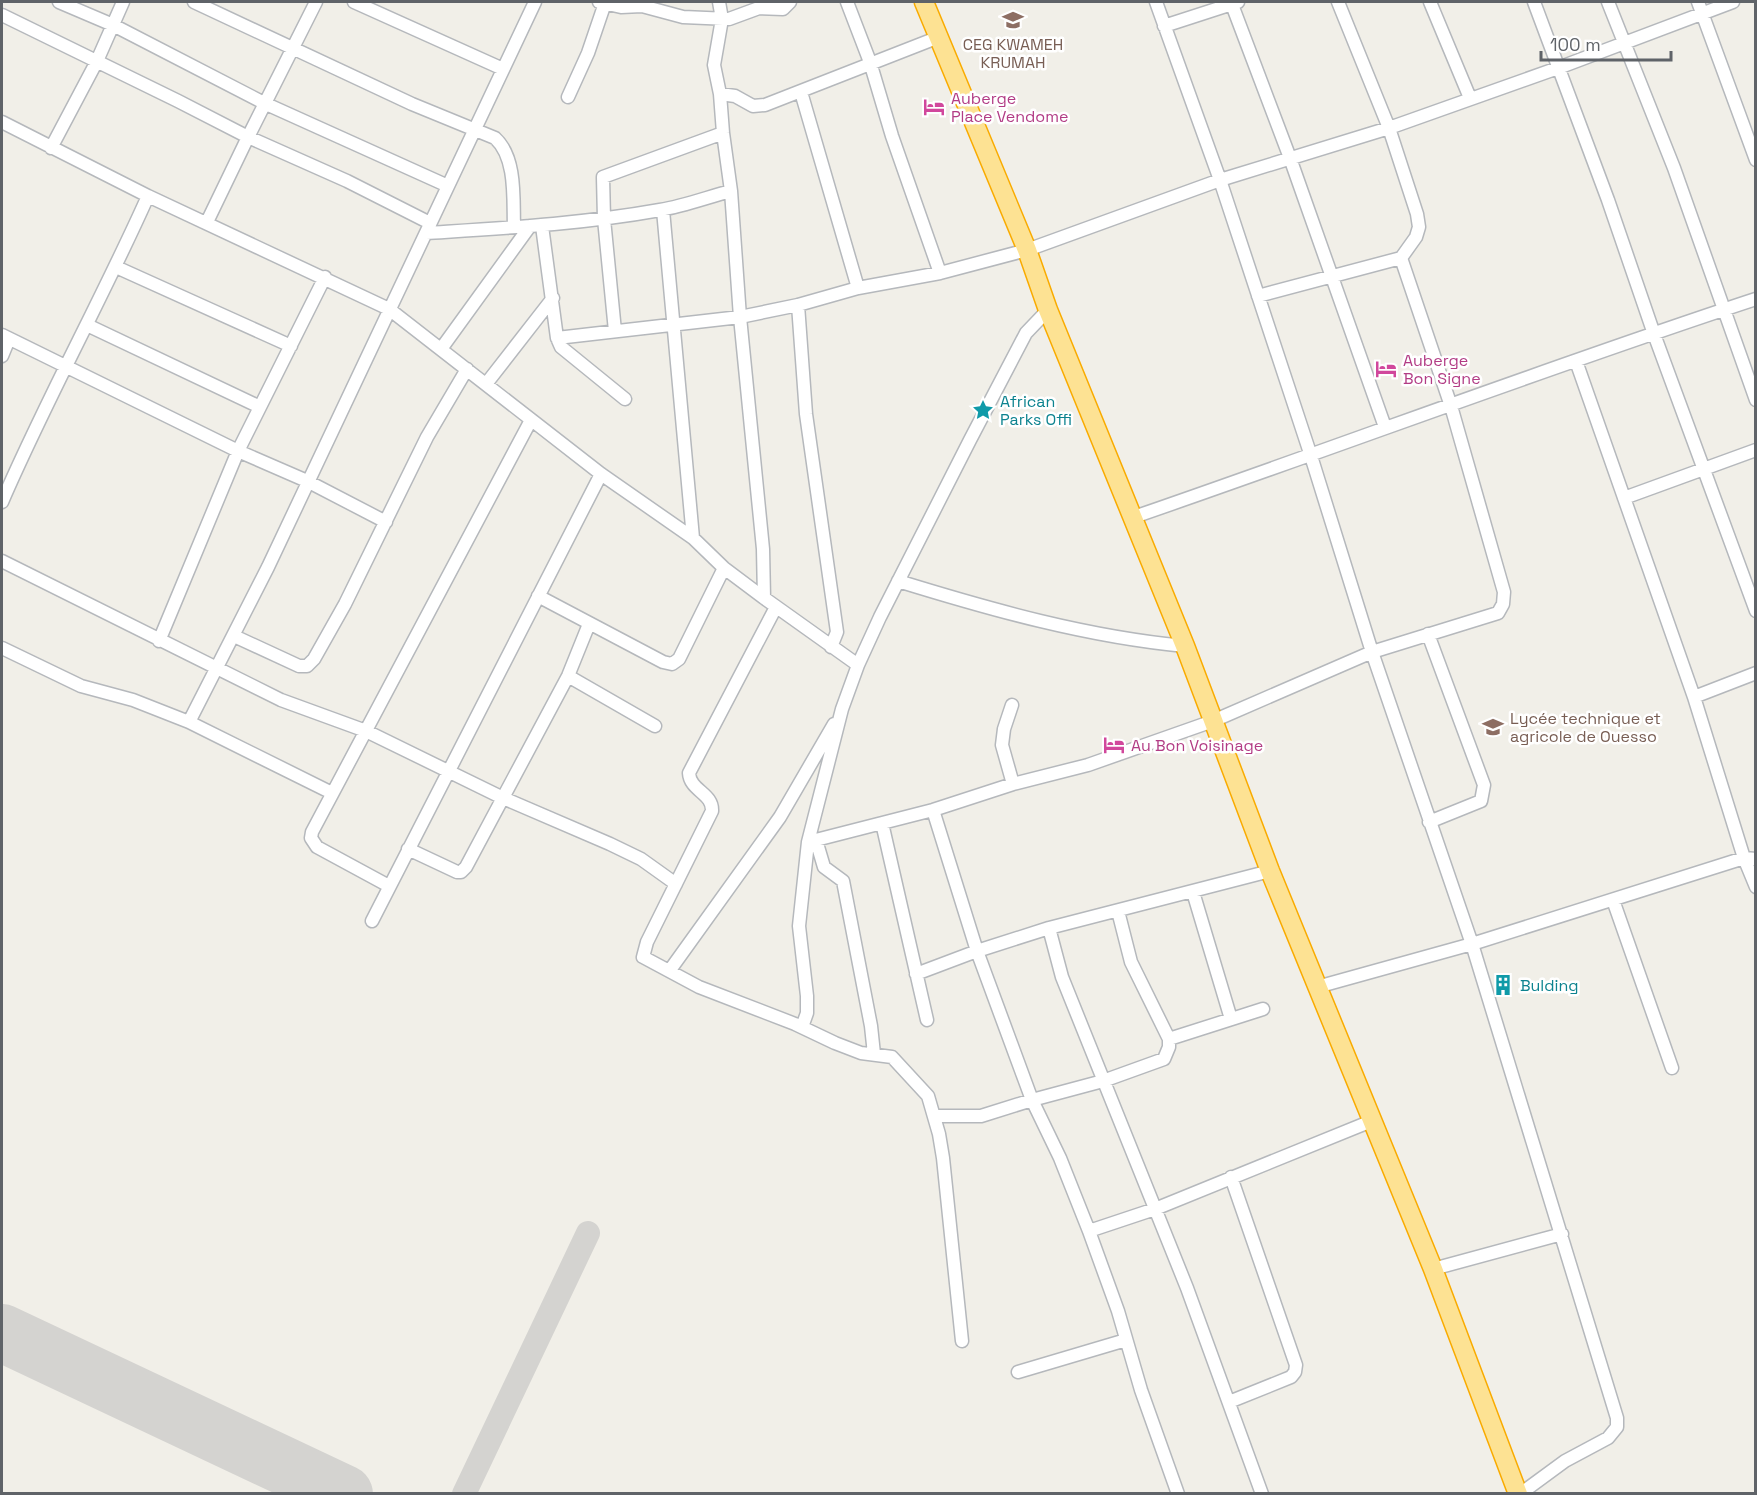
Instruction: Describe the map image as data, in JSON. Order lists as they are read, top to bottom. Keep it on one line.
{"places":{"school or university":["CEG KWAMEH KRUMAH","Lycée technique et agricole de Ouesso"],"hotel":["Auberge Place Vendome","Auberge Bon Signe","Au Bon Voisinage"],"place":["African Parks Offi"],"building":["Bulding"]},"scale_bar":"100 m"}
